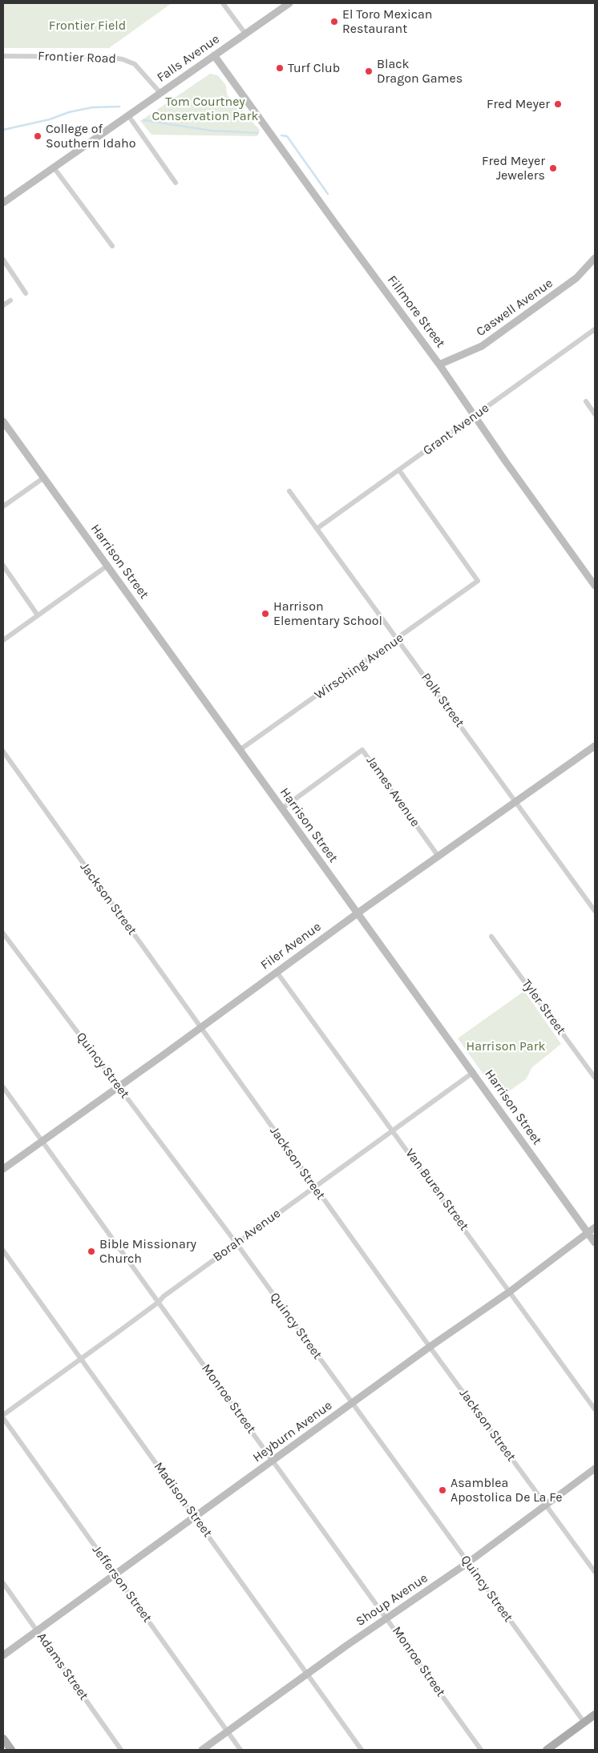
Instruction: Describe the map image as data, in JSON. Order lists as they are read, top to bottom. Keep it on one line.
{"streets":{"street":["Frontier Road","Falls Avenue","Caswell Avenue","Fillmore Street","Grant Avenue","Harrison Street","Wirsching Avenue","Polk Street","James Avenue","Jackson Street","Filer Avenue","Tyler Street","Quincy Street","Van Buren Street","Borah Avenue","Monroe Street","Heyburn Avenue","Madison Street","Jefferson Street","Shoup Avenue","Adams Street"]},"crossings":[["Frontier Road","Falls Avenue"],["Falls Avenue","Fillmore Street"],["Caswell Avenue","Fillmore Street"],["Fillmore Street","Grant Avenue"],["Grant Avenue","Wirsching Avenue"],["Grant Avenue","Polk Street"],["Harrison Street","Wirsching Avenue"],["Harrison Street","James Avenue"],["Harrison Street","Filer Avenue"],["Harrison Street","Borah Avenue"],["Harrison Street","Heyburn Avenue"],["Wirsching Avenue","Polk Street"],["Polk Street","Filer Avenue"],["James Avenue","Filer Avenue"],["Jackson Street","Filer Avenue"],["Jackson Street","Borah Avenue"],["Jackson Street","Heyburn Avenue"],["Jackson Street","Shoup Avenue"],["Filer Avenue","Quincy Street"],["Filer Avenue","Van Buren Street"],["Filer Avenue","Monroe Street"],["Quincy Street","Borah Avenue"],["Quincy Street","Heyburn Avenue"],["Quincy Street","Shoup Avenue"],["Van Buren Street","Borah Avenue"],["Van Buren Street","Heyburn Avenue"],["Borah Avenue","Monroe Street"],["Borah Avenue","Madison Street"],["Monroe Street","Heyburn Avenue"],["Monroe Street","Shoup Avenue"],["Heyburn Avenue","Madison Street"],["Heyburn Avenue","Jefferson Street"],["Heyburn Avenue","Adams Street"],["Madison Street","Shoup Avenue"],["Jefferson Street","Shoup Avenue"]],"parks":["Frontier Field","Tom Courtney Conservation Park","Harrison Park"],"places":["El Toro Mexican Restaurant","Turf Club","Black Dragon Games","Fred Meyer","College of Southern Idaho","Fred Meyer Jewelers","Harrison Elementary School","Bible Missionary Church","Asamblea Apostolica De La Fe"]}
